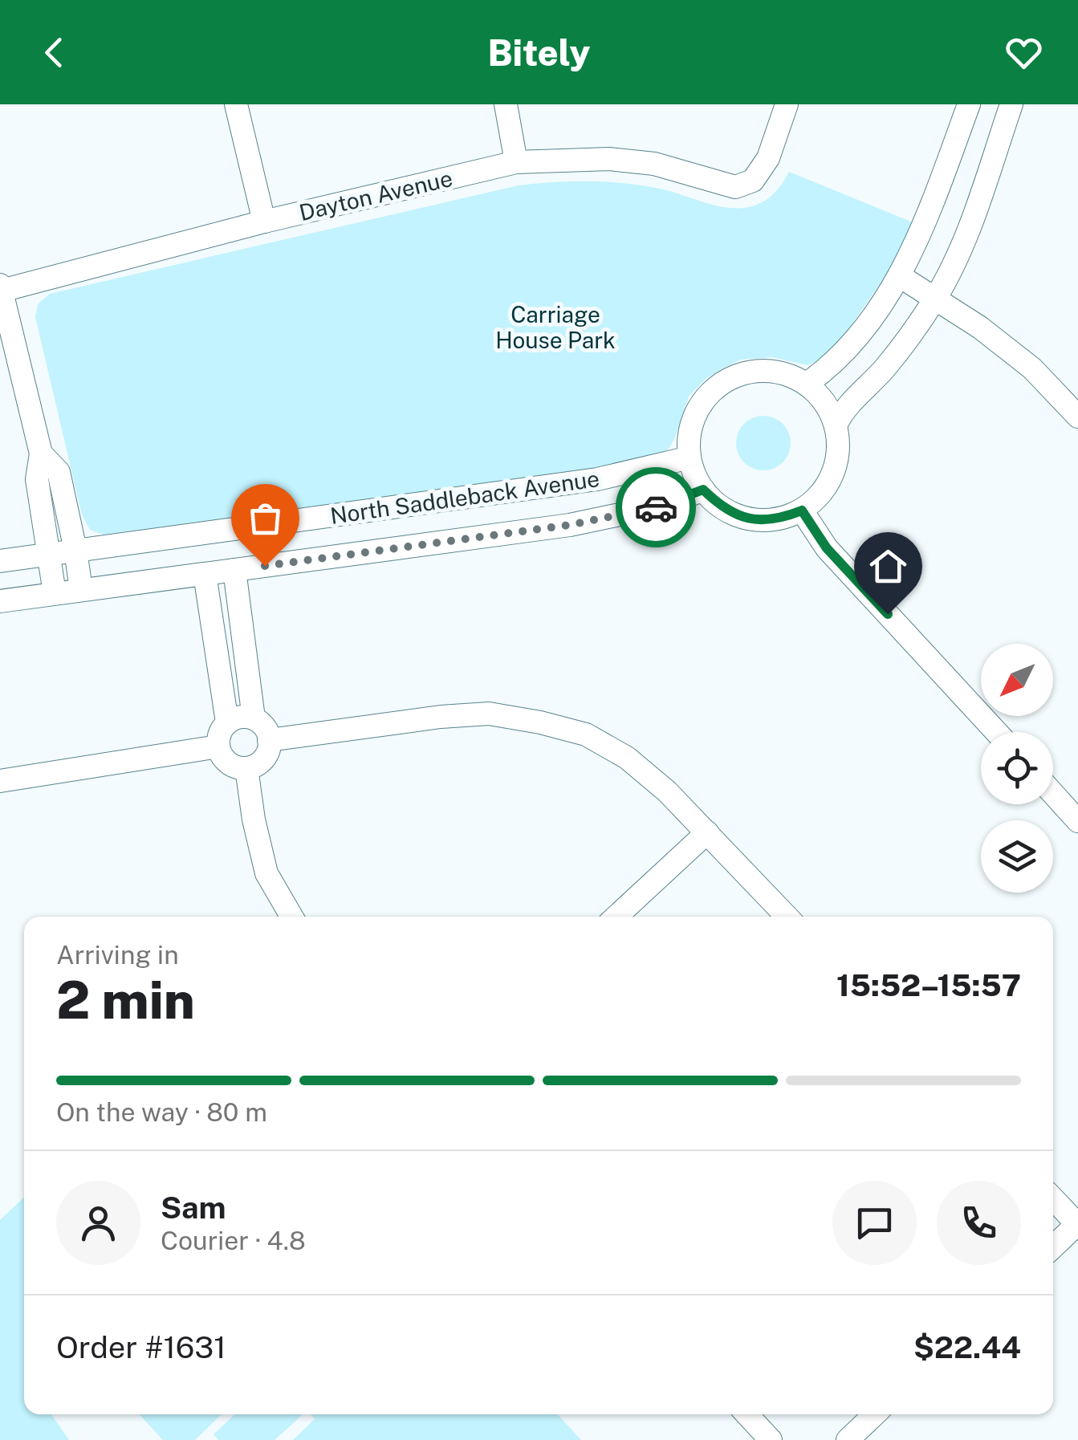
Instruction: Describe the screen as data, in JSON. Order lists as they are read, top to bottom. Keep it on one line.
{"streets":{"street":["Dayton Avenue","North Saddleback Avenue"]},"parks":["Carriage House Park"],"north":"bottom left","page":{"header":"Bitely","heading":["2 min","Arriving in","15:52–15:57"],"panel":["Sam","Courier · 4.8","Order #1631","$22.44"],"bar":"On the way · 80 m"}}
